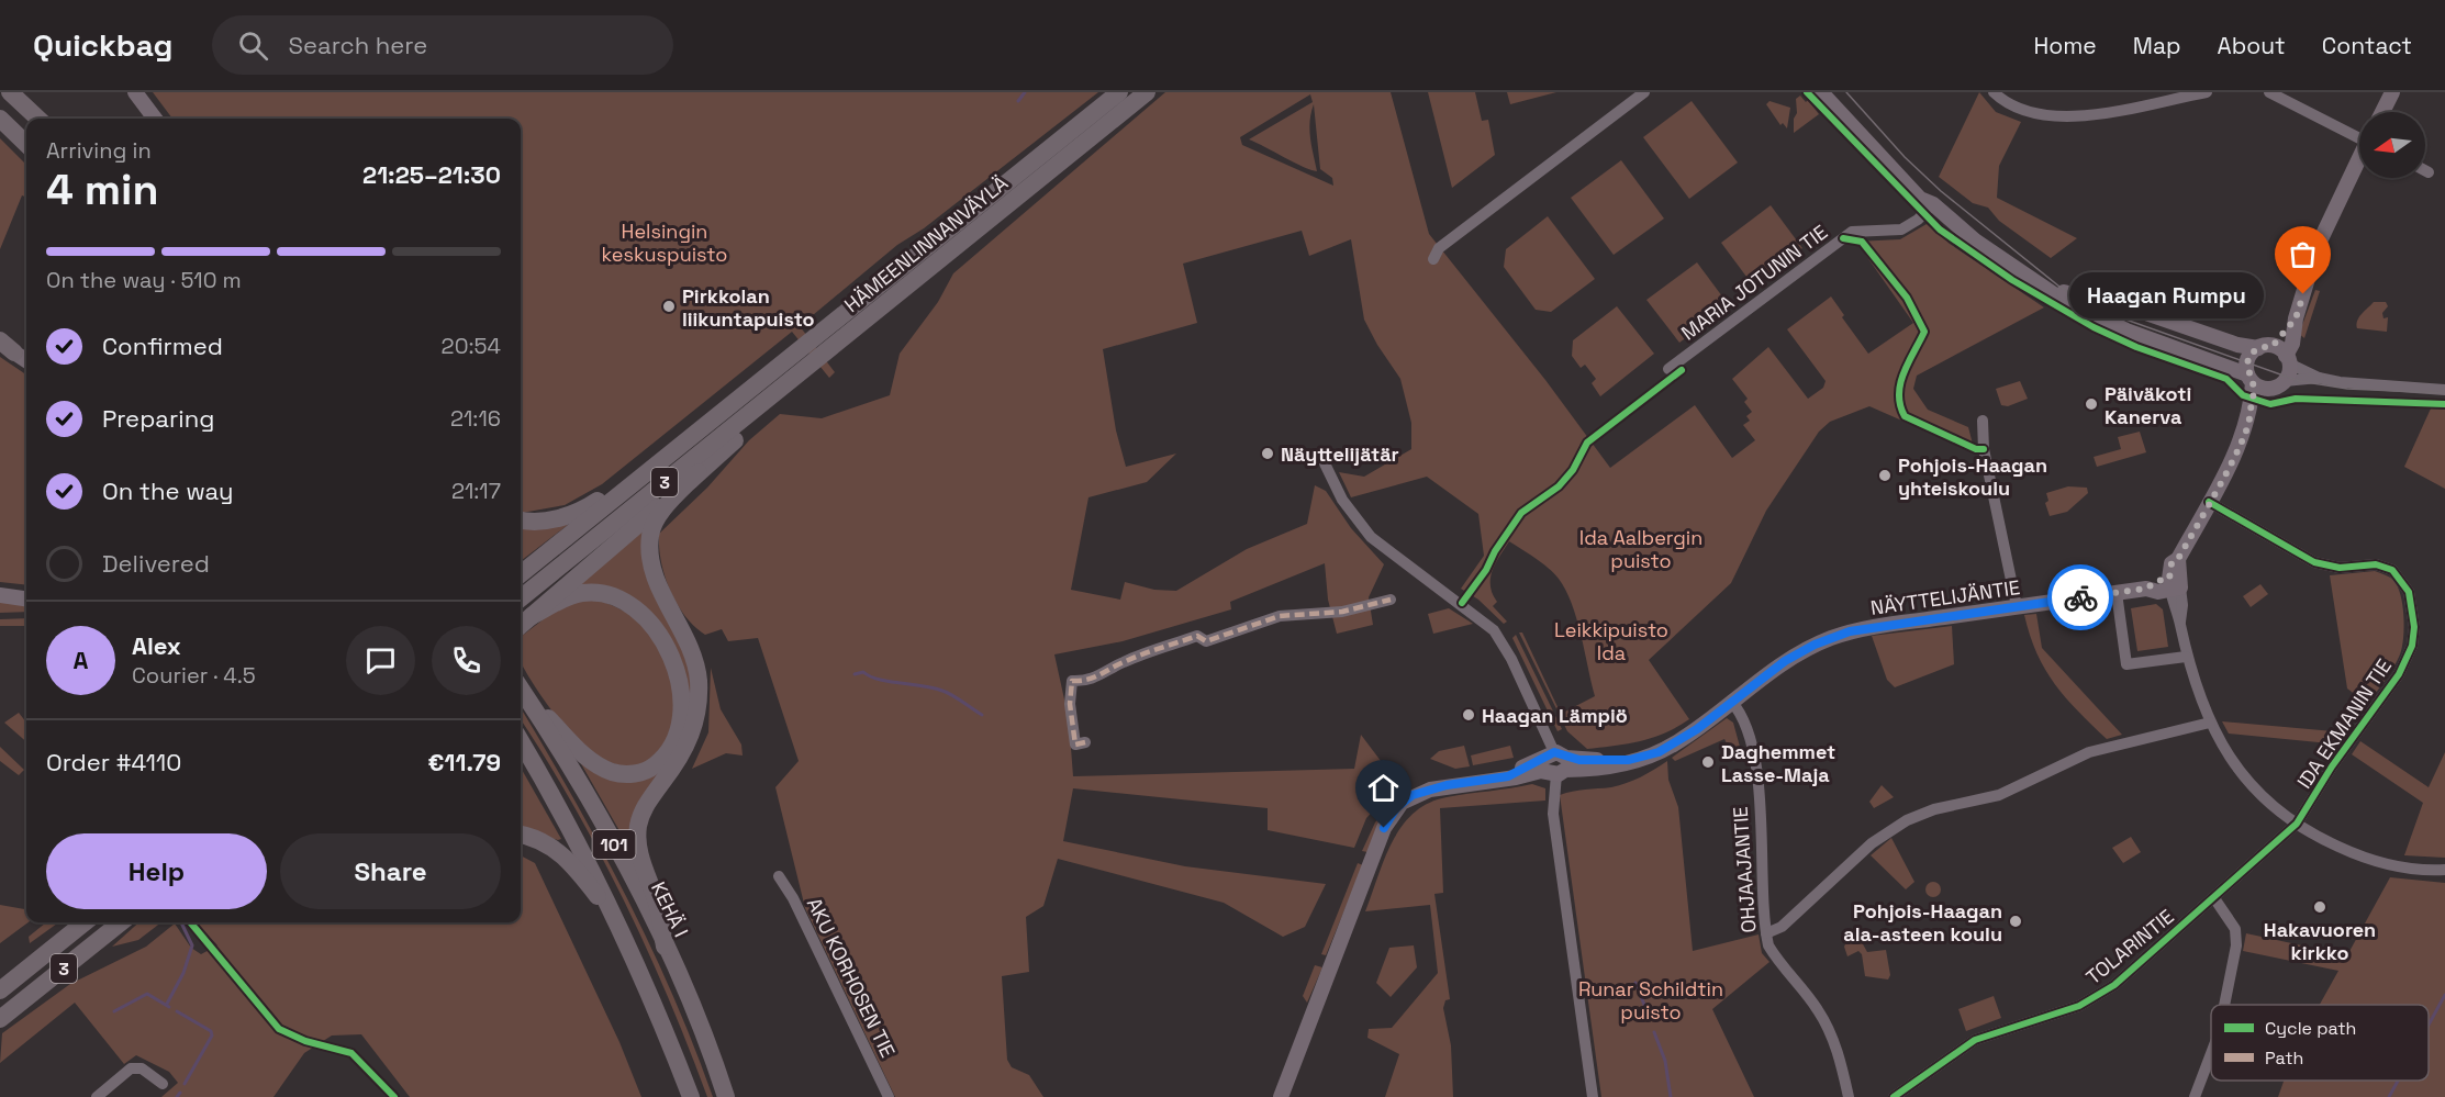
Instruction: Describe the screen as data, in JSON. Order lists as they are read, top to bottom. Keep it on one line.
{"streets":{"highway":["HÄMEENLINNANVÄYLÄ","3","101","KEHÄ I"],"main road":["NÄYTTELIJÄNTIE"],"street":["MARIA JOTUNIN TIE","IDA EKMANIN TIE","OHJAAJANTIE","TOLARINTIE","AKU KORHOSEN TIE"]},"crossings":[["NÄYTTELIJÄNTIE","OHJAAJANTIE"],["IDA EKMANIN TIE","TOLARINTIE"]],"parks":["Helsingin keskuspuisto","Ida Aalbergin puisto","Leikkipuisto Ida","Runar Schildtin puisto"],"places":["Haagan Rumpu","Pirkkolan liikuntapuisto","Päiväkoti Kanerva","Näyttelijätär","Pohjois-Haagan yhteiskoulu","Haagan Lämpiö","Daghemmet Lasse-Maja","Hakavuoren kirkko","Pohjois-Haagan ala-asteen koulu"],"legend":["Cycle path","Path"],"north":"left","page":{"header":"Quickbag","search":"Search here","nav":["Home","Map","About","Contact"],"heading":["4 min","Arriving in","21:25–21:30"],"panel":["Alex","Courier · 4.5","Order #4110","€11.79"],"bar":"On the way · 510 m","bubble":"Haagan Rumpu","list":[["Confirmed","20:54"],["Preparing","21:16"],["On the way","21:17"],"Delivered"],"round":"A","buttons":["Help","Share"]}}
